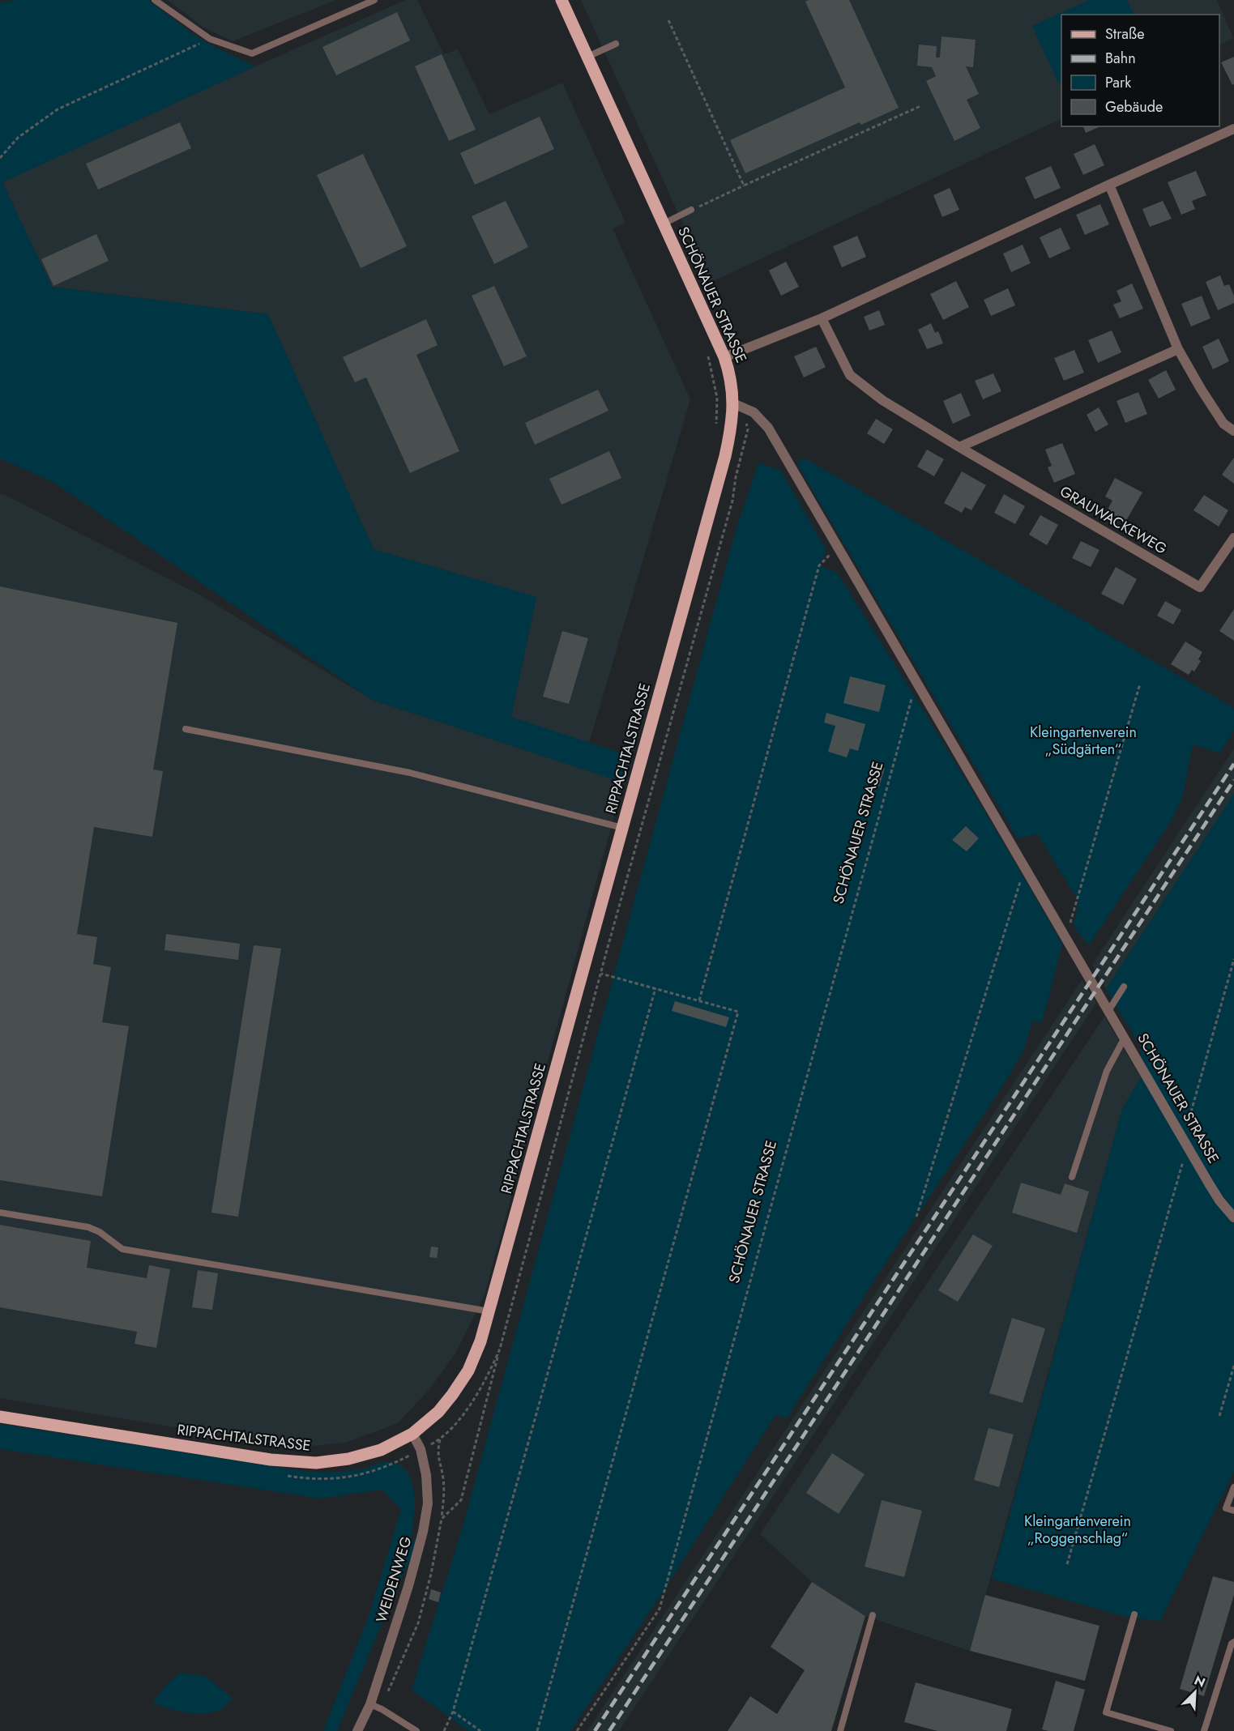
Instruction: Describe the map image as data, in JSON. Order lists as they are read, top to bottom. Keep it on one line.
{"streets":{"main road":["SCHÖNAUER STRASSE","RIPPACHTALSTRASSE"],"street":["GRAUWACKEWEG","WEIDENWEG"]},"crossings":[["SCHÖNAUER STRASSE","RIPPACHTALSTRASSE"],["RIPPACHTALSTRASSE","WEIDENWEG"]],"parks":["Kleingartenverein „Südgärten“","Kleingartenverein „Roggenschlag“"],"legend":["Straße","Bahn","Park","Gebäude"],"north":"top right"}
